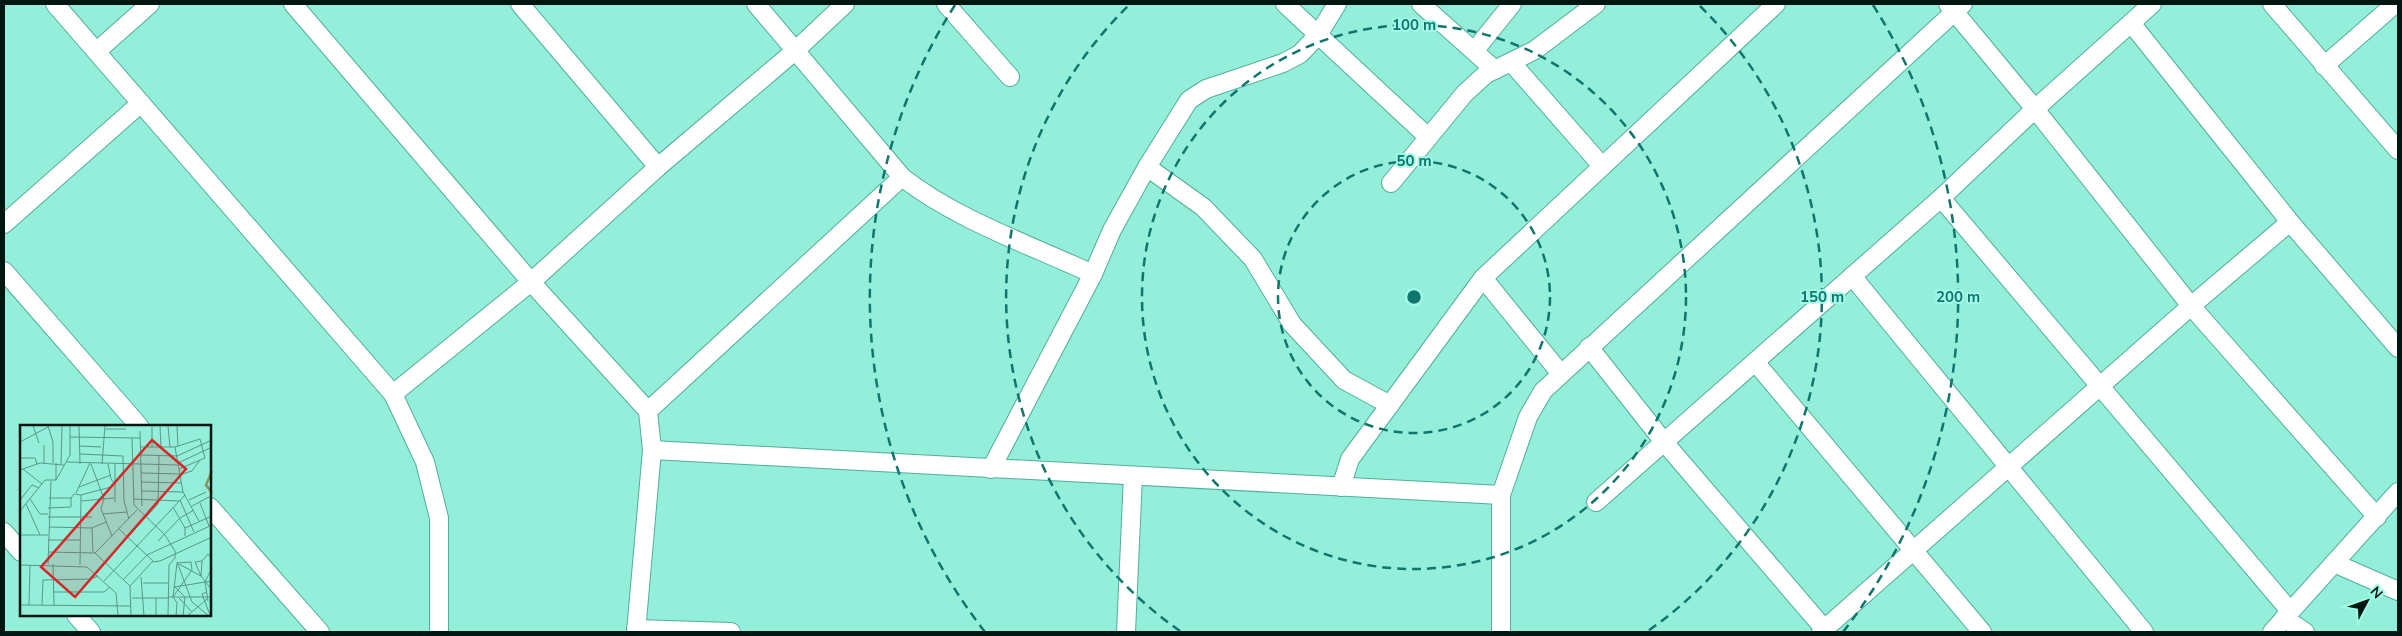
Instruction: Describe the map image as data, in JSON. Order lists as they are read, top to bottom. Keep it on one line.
{"north":"top right","rings":["100 m","50 m","150 m","200 m"]}
